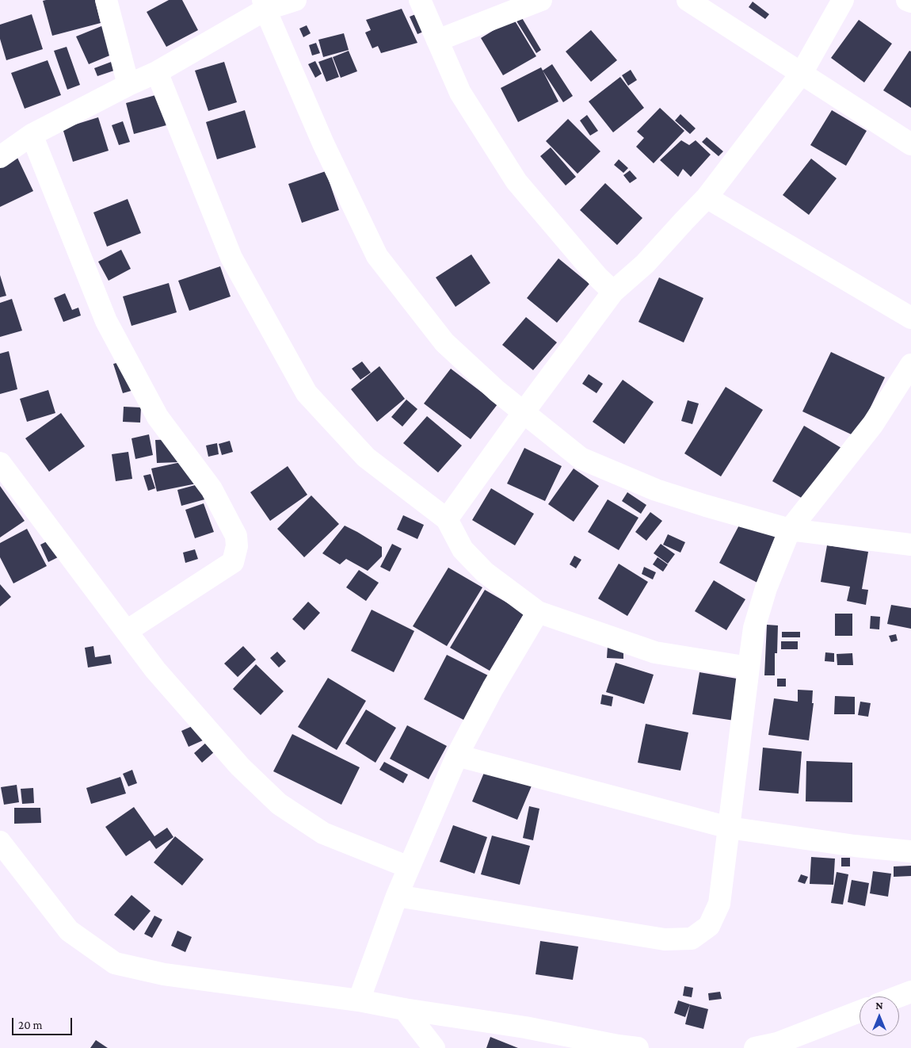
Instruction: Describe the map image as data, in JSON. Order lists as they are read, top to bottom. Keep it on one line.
{"scale_bar":"20 m","north":"top"}
